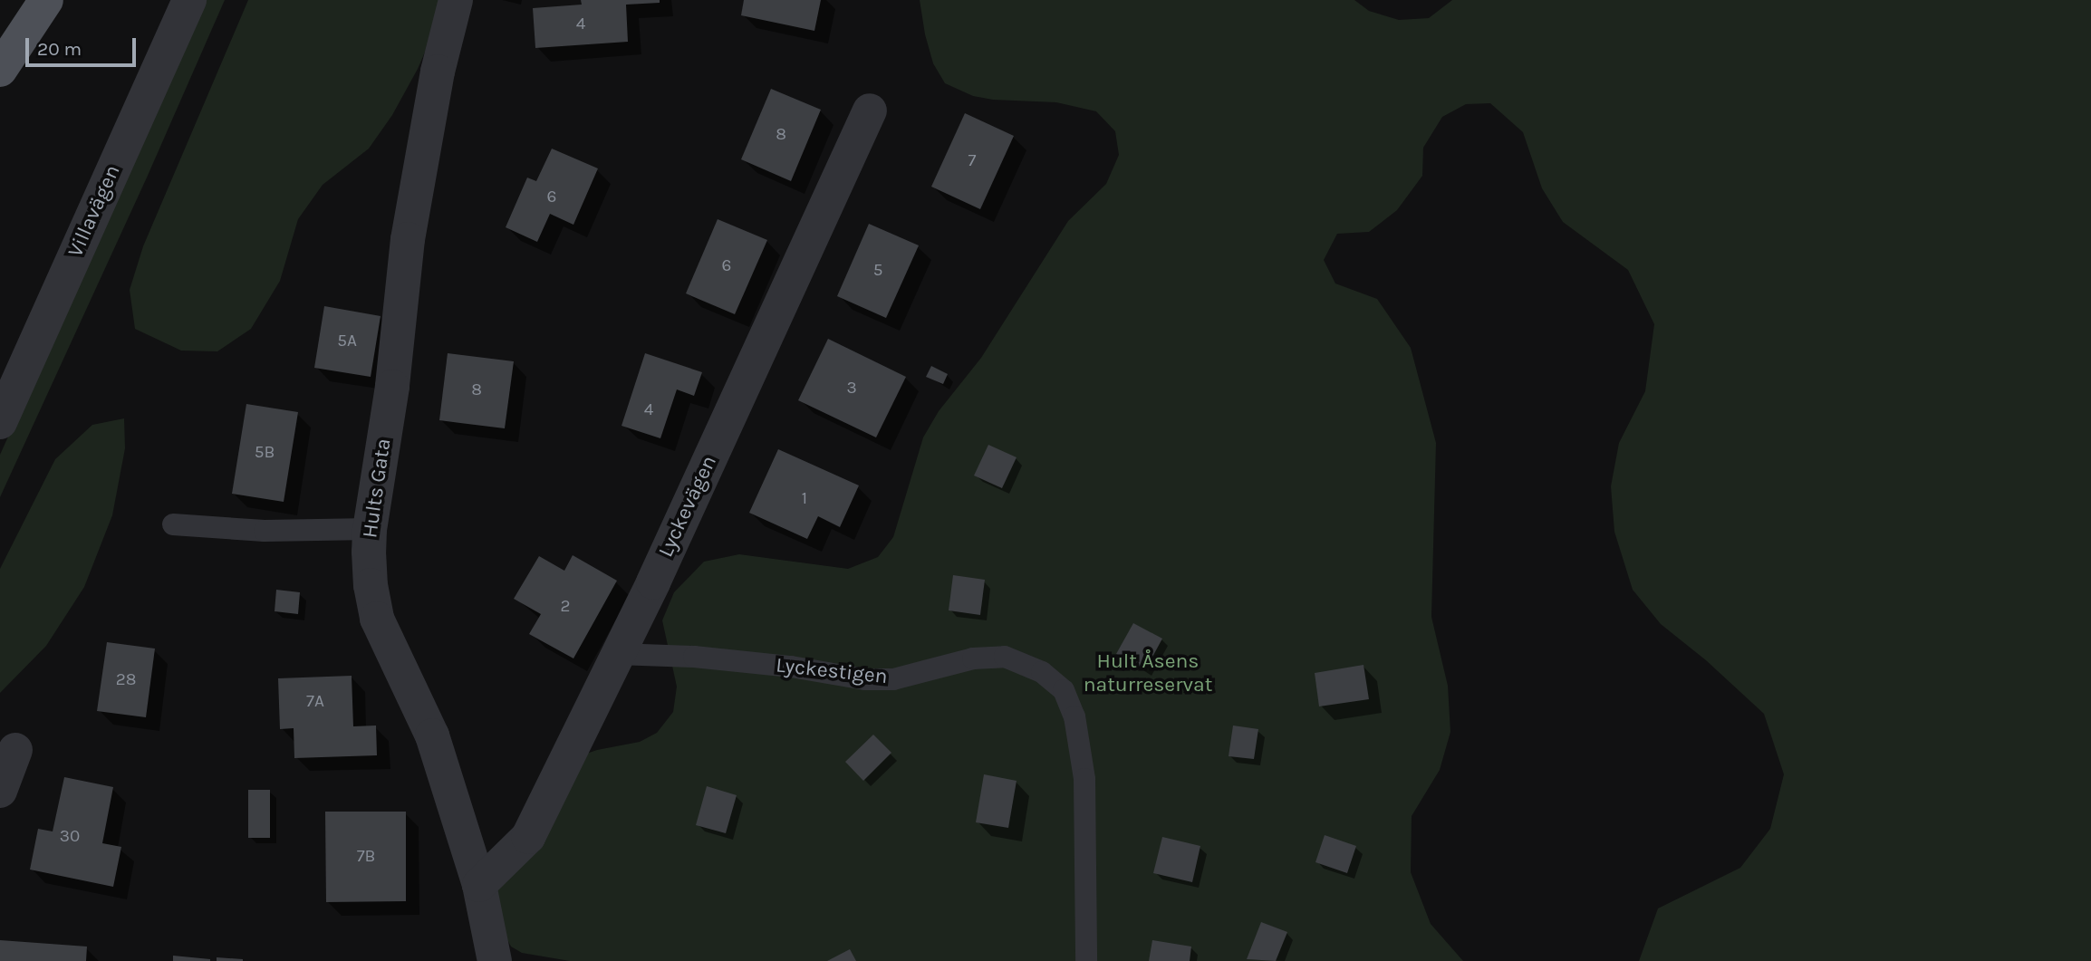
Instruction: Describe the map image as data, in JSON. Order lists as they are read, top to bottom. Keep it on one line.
{"streets":{"street":["Villavägen","Hults Gata","Lyckevägen"],"lane":["Lyckestigen"]},"crossings":[["Hults Gata","Lyckevägen"],["Lyckevägen","Lyckestigen"]],"parks":["Hult Åsens naturreservat"],"house_numbers":["4","8","7","6","6","5","5A","3","8","4","5B","1","2","28","7A","30","7B"],"scale_bar":"20 m"}
